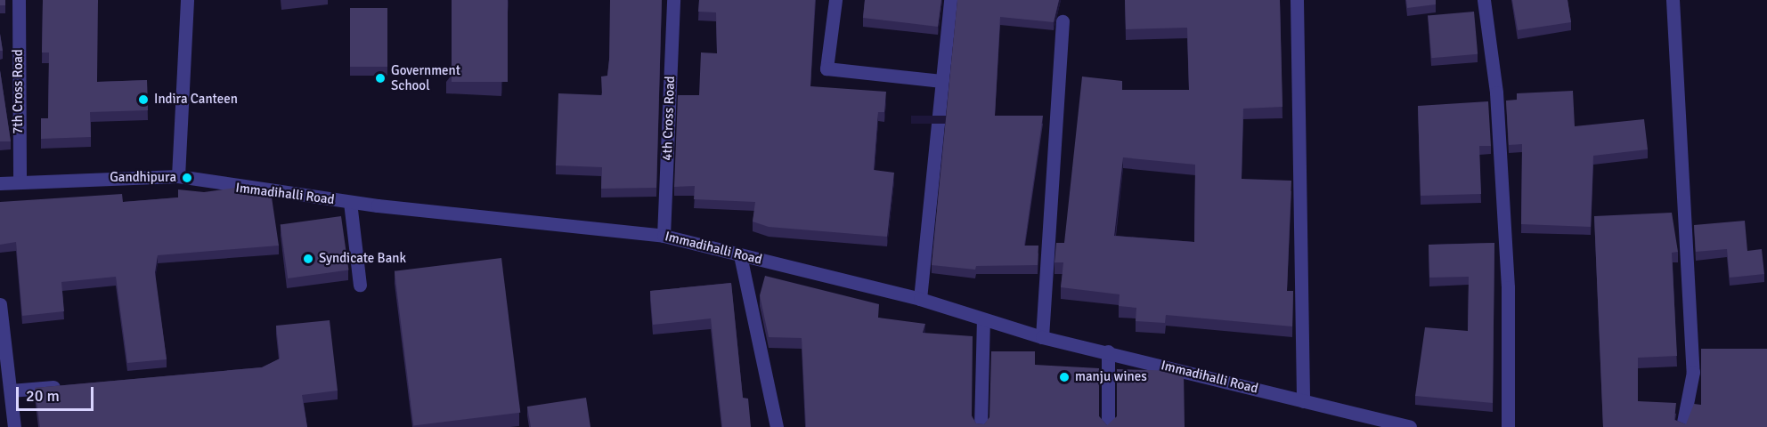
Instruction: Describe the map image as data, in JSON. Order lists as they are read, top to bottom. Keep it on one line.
{"streets":{"street":["7th Cross Road","4th Cross Road","Immadihalli Road"]},"crossings":[["7th Cross Road","Immadihalli Road"],["4th Cross Road","Immadihalli Road"]],"places":["Government School","Indira Canteen","Gandhipura","Syndicate Bank","manju wines"],"scale_bar":"20 m"}
